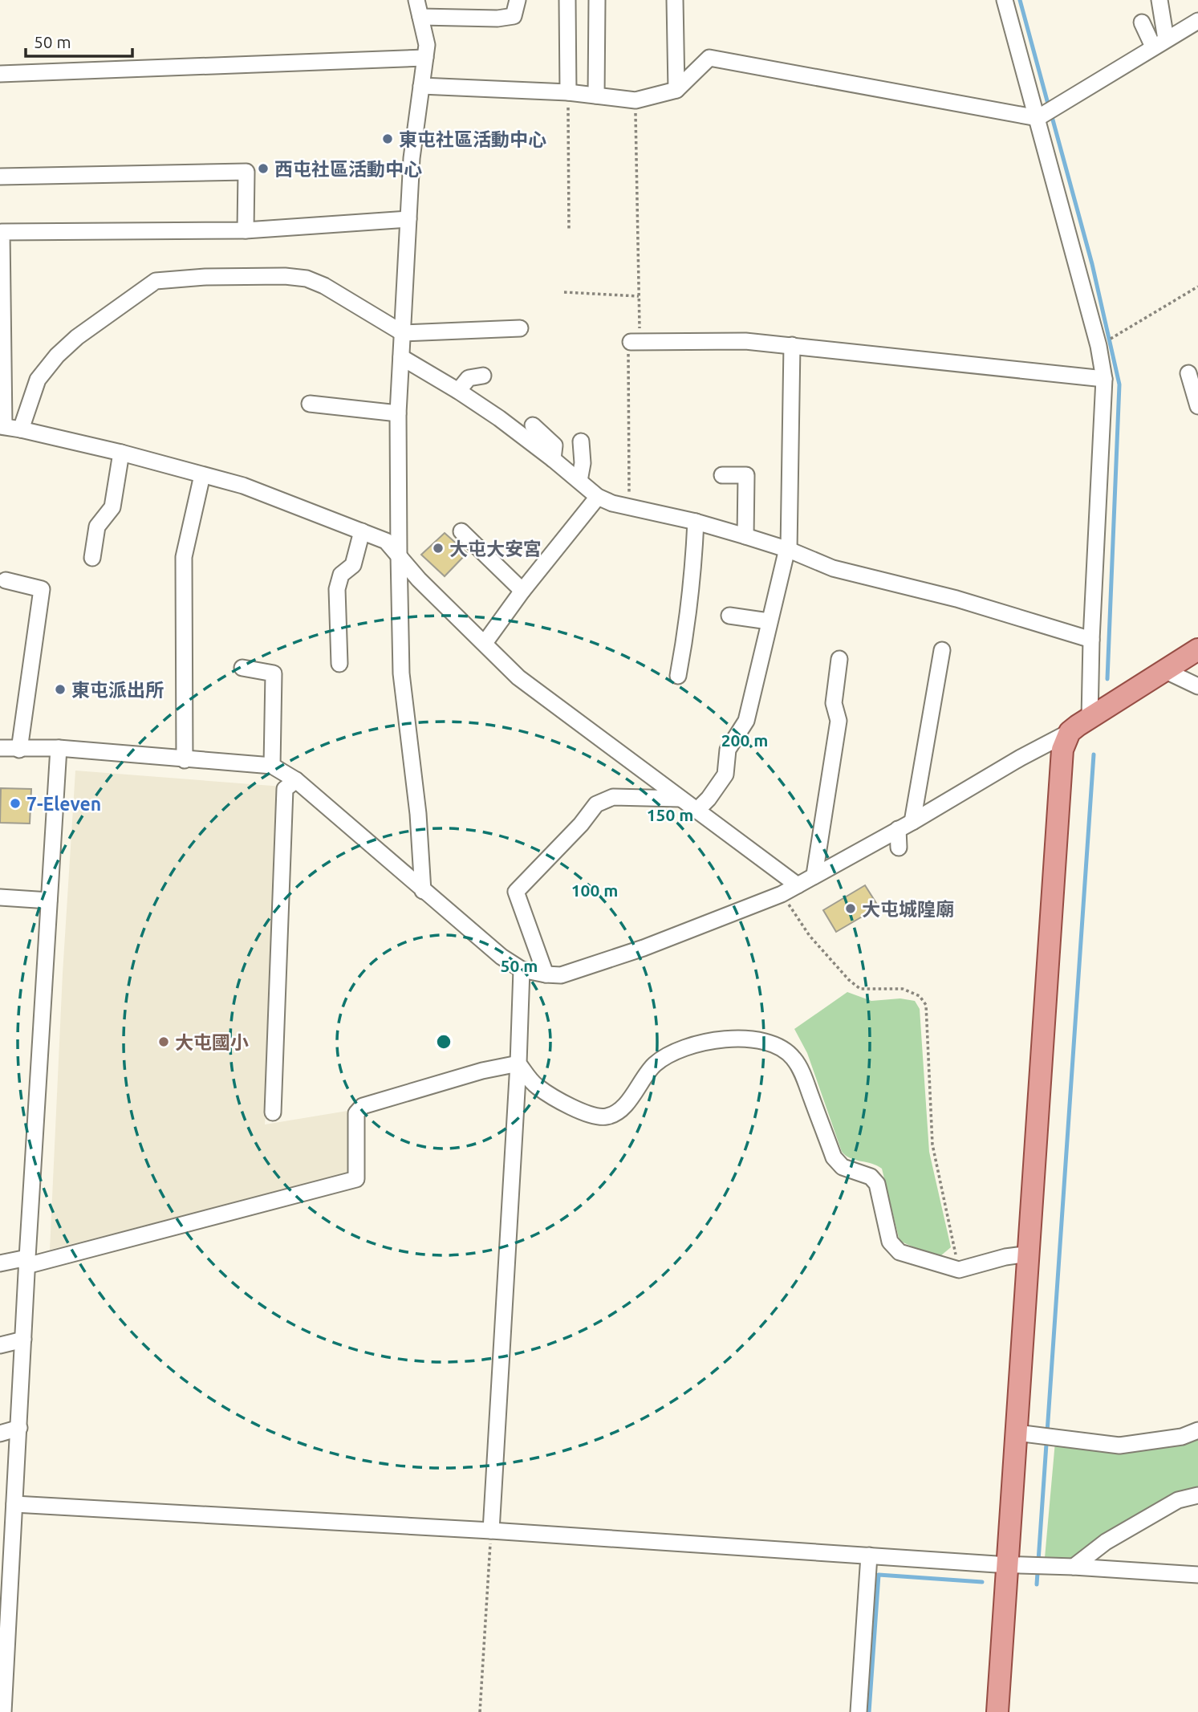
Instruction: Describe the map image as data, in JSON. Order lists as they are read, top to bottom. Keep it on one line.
{"places":["東屯社區活動中心","西屯社區活動中心","大屯大安宮","東屯派出所","7-Eleven","大屯城隍廟","大屯國小"],"scale_bar":"50 m","rings":["200 m","150 m","100 m","50 m"]}
